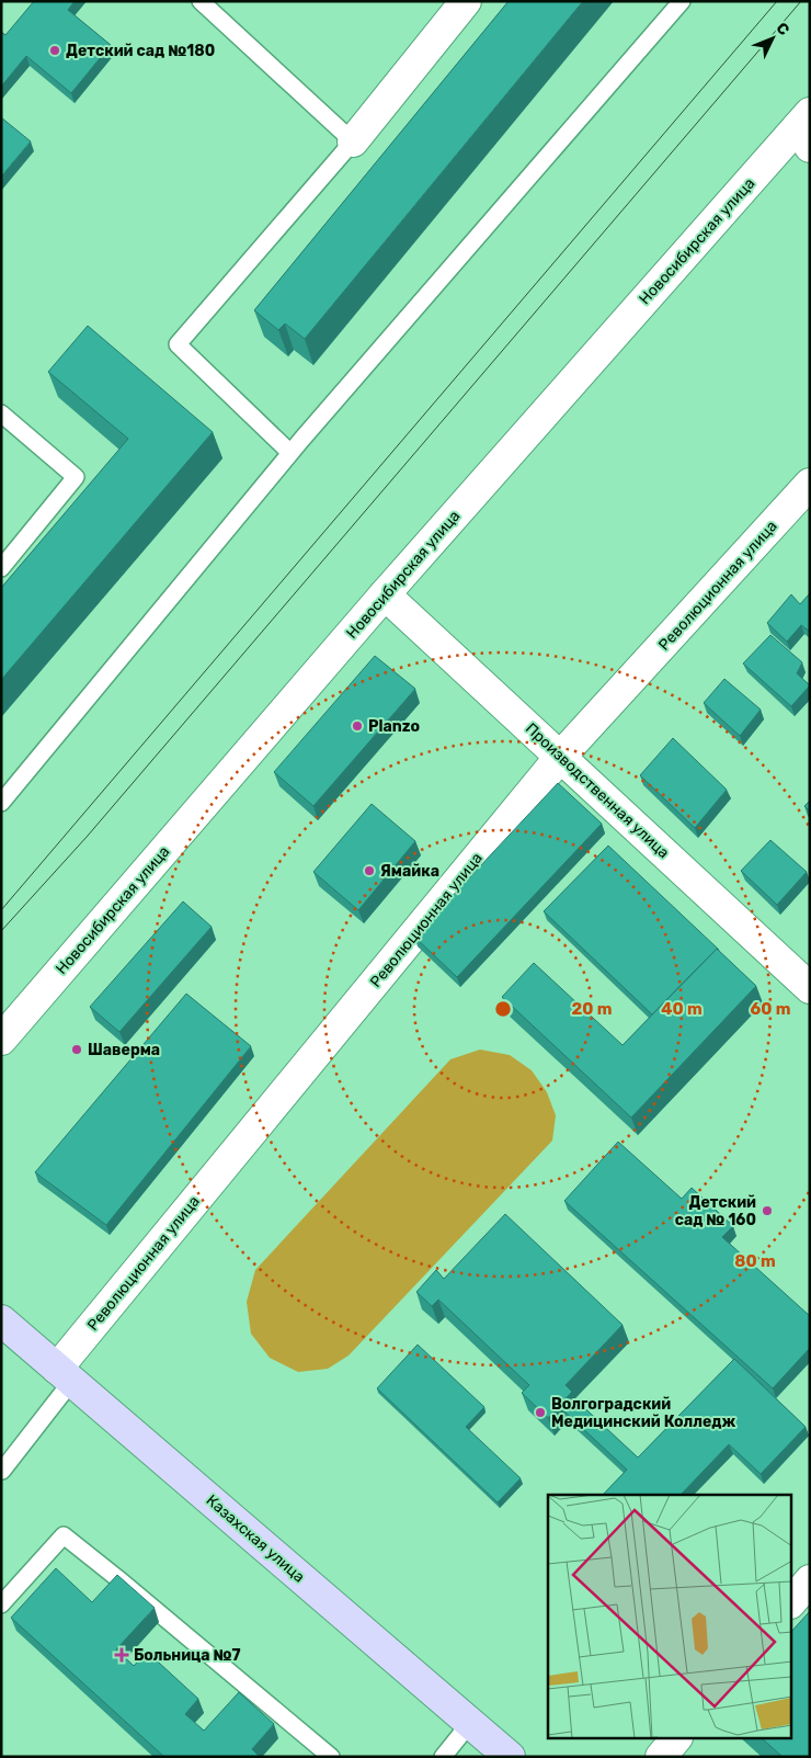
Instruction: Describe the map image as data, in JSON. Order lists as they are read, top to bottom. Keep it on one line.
{"streets":{"main road":["Казахская улица"],"street":["Новосибирская улица","Революционная улица","Производственная улица"]},"crossings":[["Новосибирская улица","Производственная улица"],["Революционная улица","Производственная улица"],["Революционная улица","Казахская улица"]],"places":{"other":["Детский сад №180","Planzo","Ямайка","Шаверма","Детский сад № 160","Волгоградский Медицинский Колледж"],"health":["Больница №7"]},"north":"top right","rings":["20 m","40 m","60 m","80 m"]}
